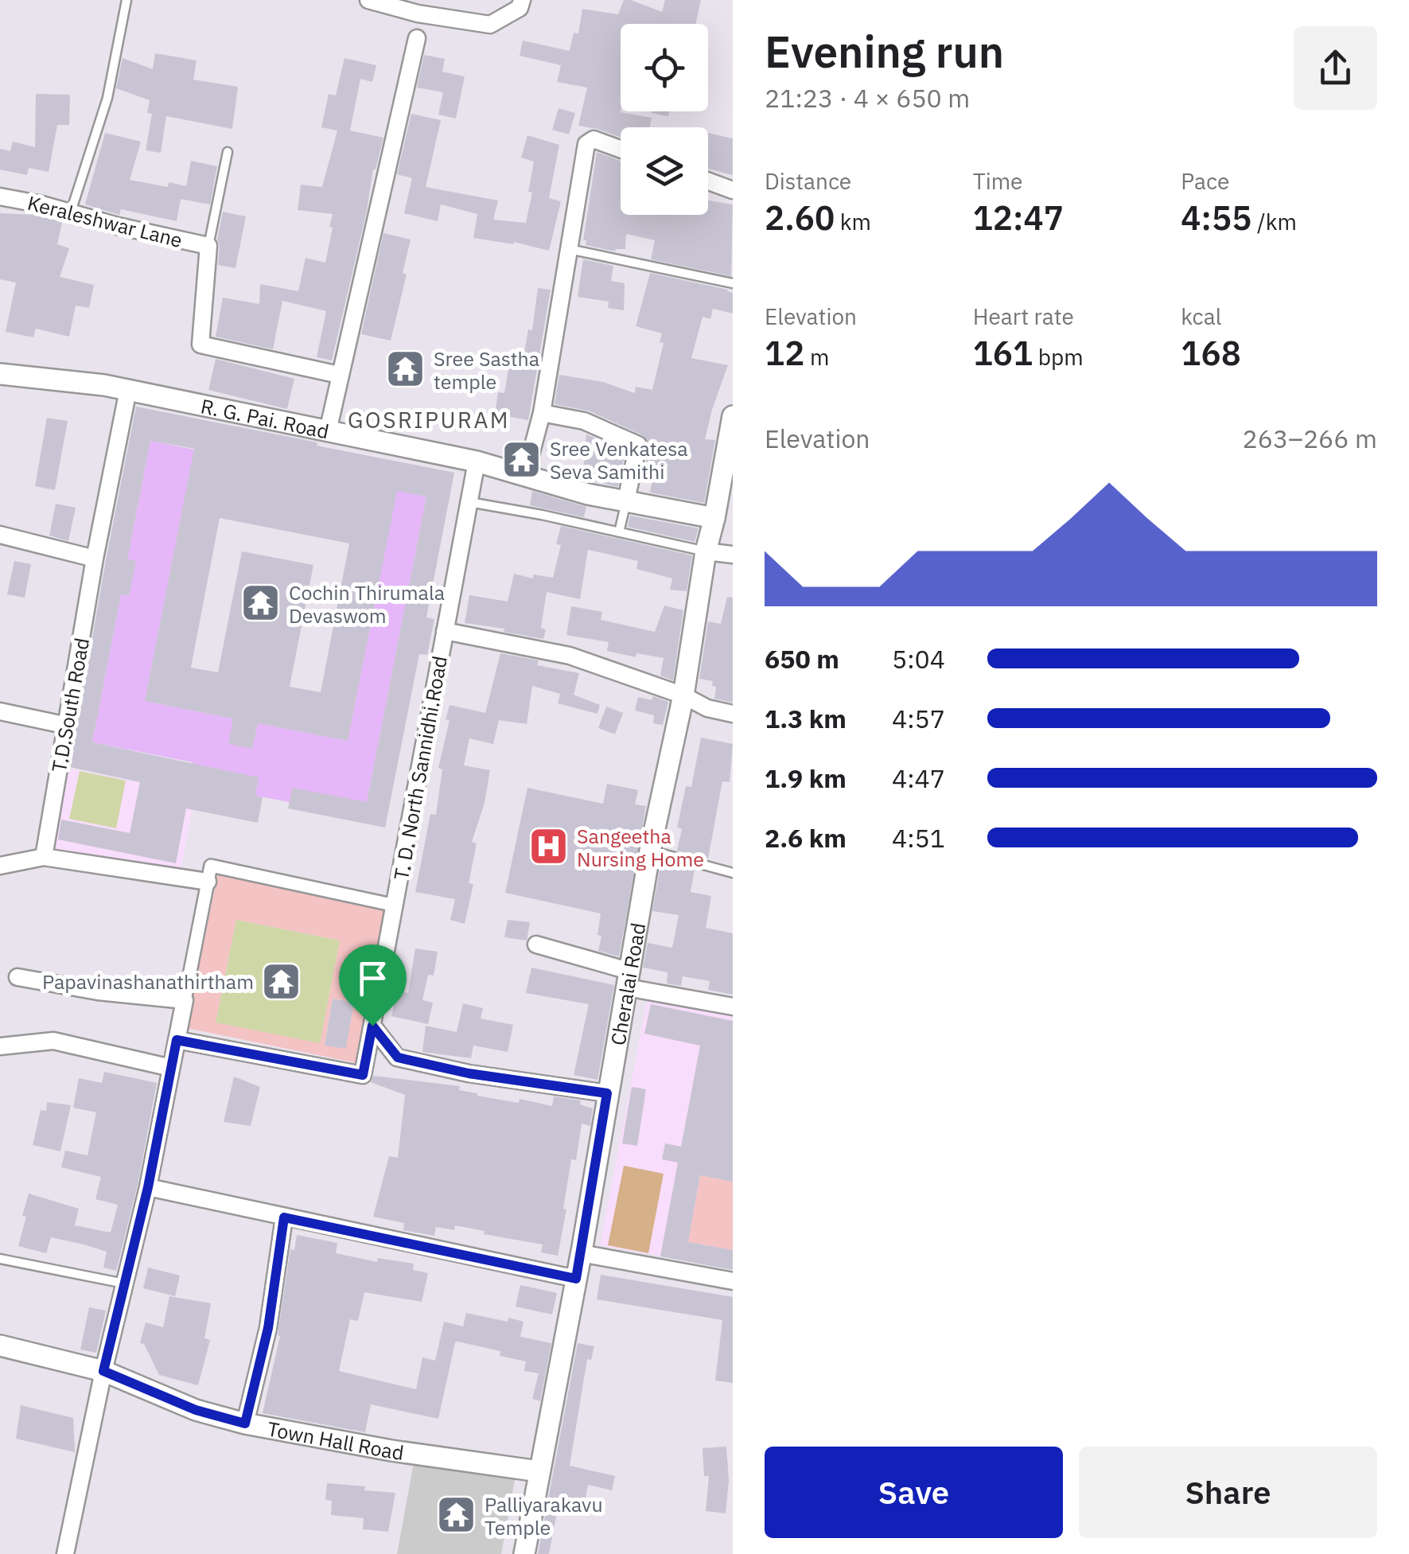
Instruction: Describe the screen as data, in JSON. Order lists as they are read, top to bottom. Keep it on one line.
{"streets":{"street":["Keraleshwar Lane","R. G. Pai. Road","T.D.South Road","T. D. North Sannidhi.Road","Cheralai Road","Town Hall Road"]},"crossings":[["R. G. Pai. Road","T.D.South Road"],["R. G. Pai. Road","T. D. North Sannidhi.Road"],["R. G. Pai. Road","Cheralai Road"],["Cheralai Road","Town Hall Road"]],"districts":["GOSRIPURAM"],"places":{"temple":["Sree Sastha temple","Sree Venkatesa Seva Samithi","Cochin Thirumala Devaswom","Papavinashanathirtham","Palliyarakavu Temple"],"hospital":["Sangeetha Nursing Home"]},"page":{"heading":["Evening run","21:23 · 4 × 650 m"],"stats":[["Distance","2.60 km"],["Time","12:47"],["Pace","4:55 /km"],["Elevation","12 m"],["Heart rate","161 bpm"],["kcal","168"]],"chart":["Elevation","263–266 m"],"list":[{"name":"650 m","note":"5:04"},{"name":"1.3 km","note":"4:57"},{"name":"1.9 km","note":"4:47"},{"name":"2.6 km","note":"4:51"}],"buttons":["Save","Share"]}}
